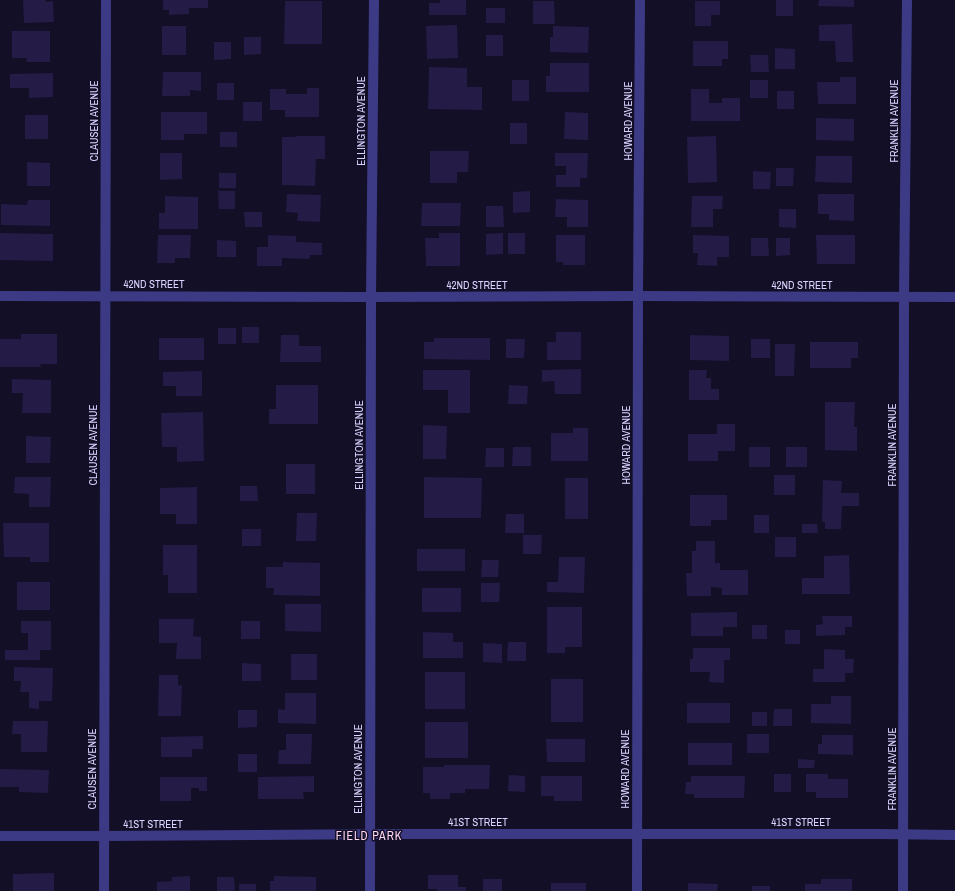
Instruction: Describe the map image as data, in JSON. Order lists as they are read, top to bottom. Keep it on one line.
{"streets":{"street":["CLAUSEN AVENUE","ELLINGTON AVENUE","HOWARD AVENUE","FRANKLIN AVENUE","42ND STREET","41ST STREET"]},"crossings":[["CLAUSEN AVENUE","42ND STREET"],["CLAUSEN AVENUE","41ST STREET"],["ELLINGTON AVENUE","42ND STREET"],["ELLINGTON AVENUE","41ST STREET"],["HOWARD AVENUE","42ND STREET"],["HOWARD AVENUE","41ST STREET"],["FRANKLIN AVENUE","42ND STREET"],["FRANKLIN AVENUE","41ST STREET"]],"districts":["FIELD PARK"]}
